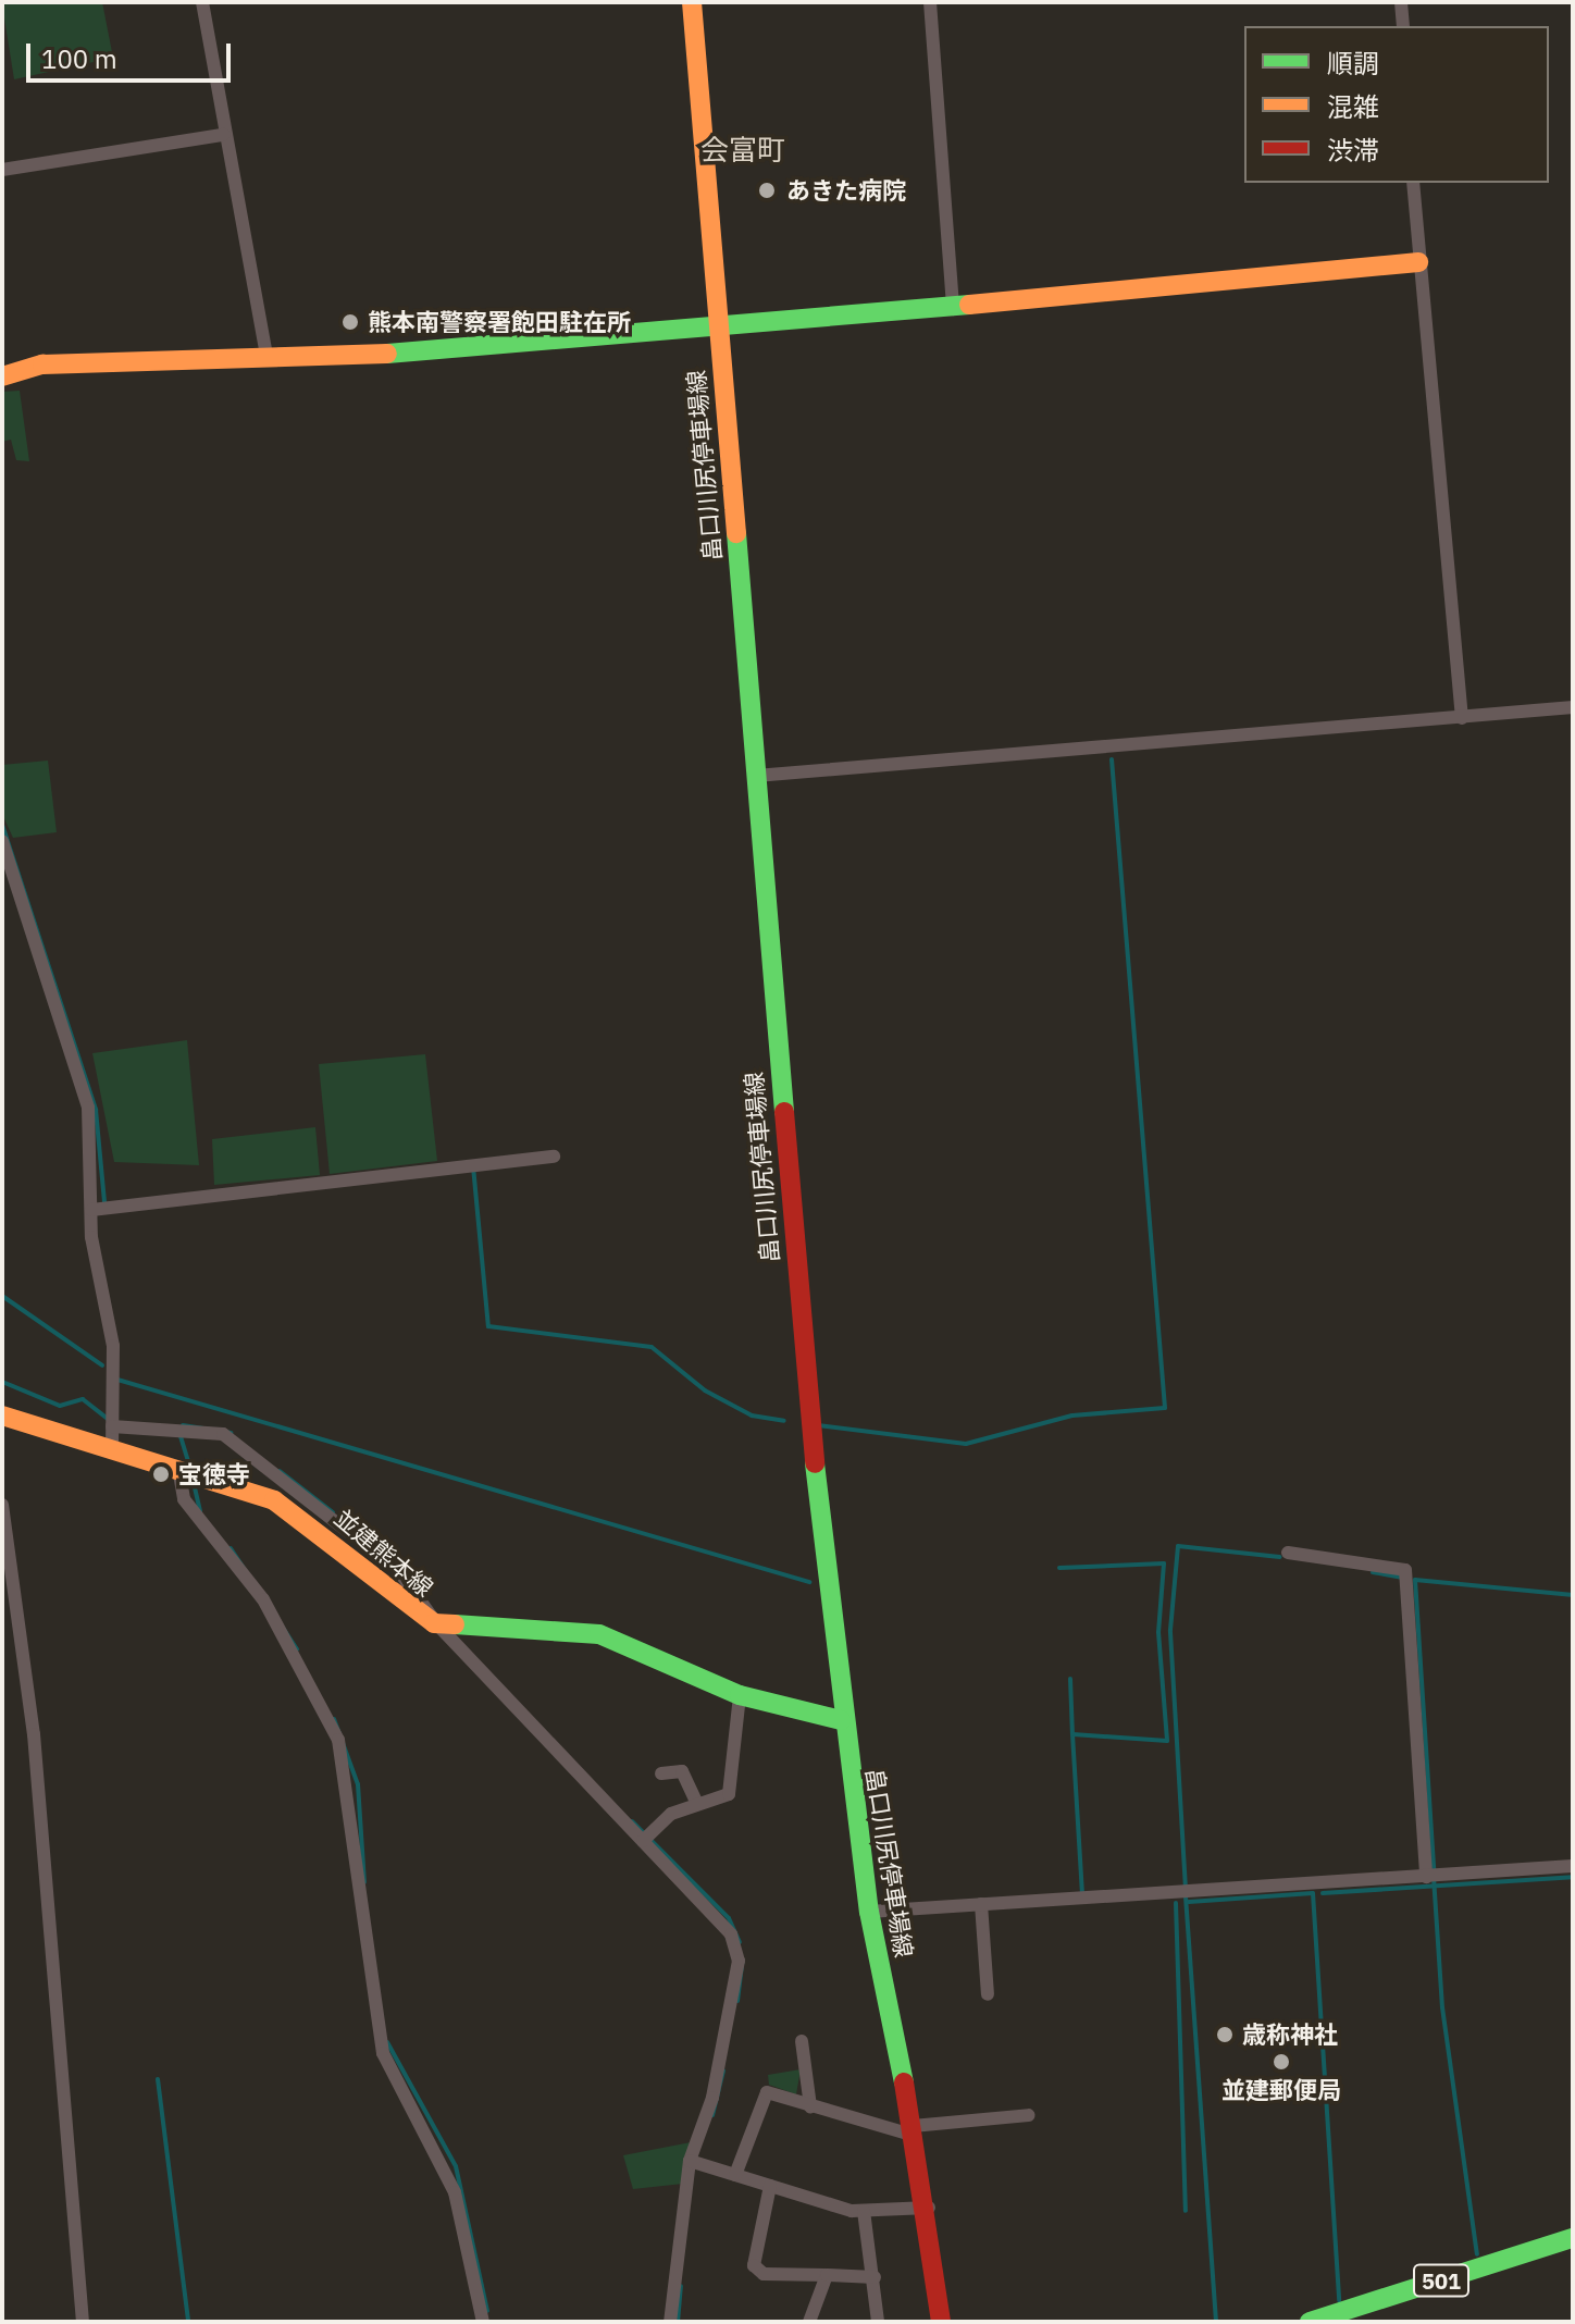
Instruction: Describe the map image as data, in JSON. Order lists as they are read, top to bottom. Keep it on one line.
{"streets":{"main road":["畠口川尻停車場線","並建熊本線","501"]},"crossings":[["畠口川尻停車場線","並建熊本線"]],"districts":["会富町"],"places":["あきた病院","熊本南警察署飽田駐在所","宝徳寺","歳称神社","並建郵便局"],"legend":["順調","混雑","渋滞"],"scale_bar":"100 m"}
